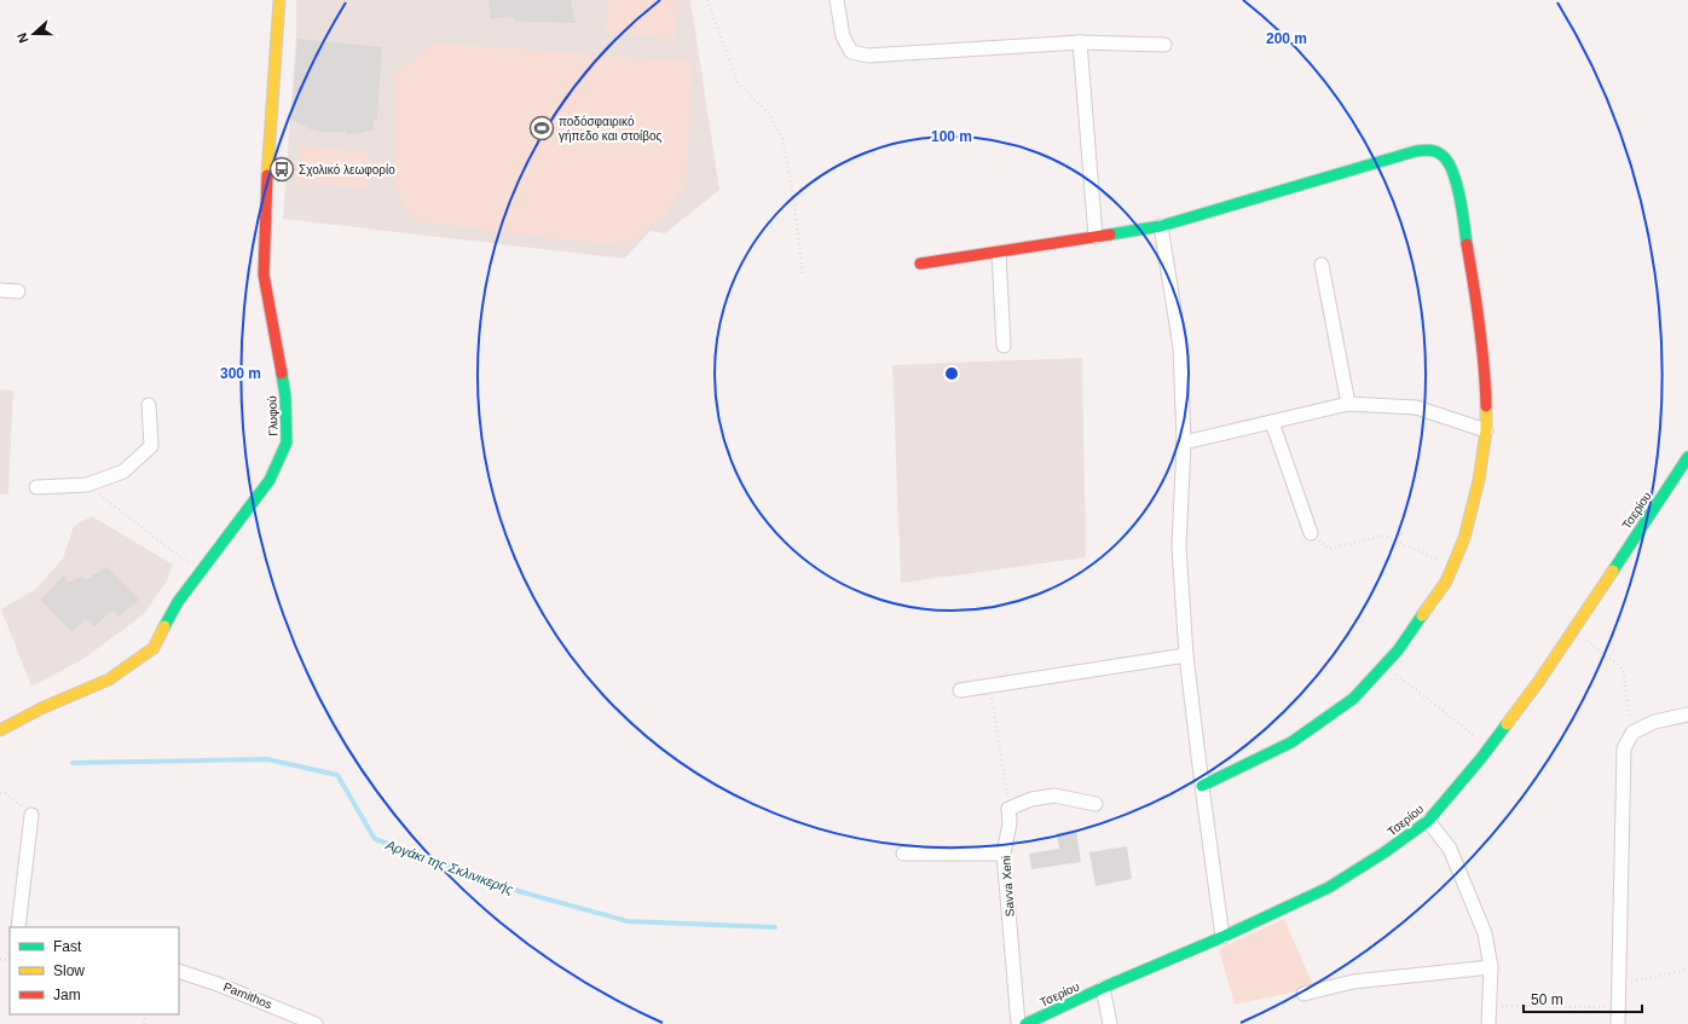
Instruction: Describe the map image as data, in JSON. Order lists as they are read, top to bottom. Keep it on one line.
{"streets":{"street":["Γλυφού","Τσερίου","Savva Xeni","Parnithos"]},"water":["Αργάκι της Σκλινικερής"],"places":{"sports":["ποδόσφαιρικό γήπεδο και στοίβος"],"bus stop":["Σχολικό λεωφορίο"]},"legend":["Fast","Slow","Jam"],"scale_bar":"50 m","north":"left","rings":["200 m","100 m","300 m"]}
